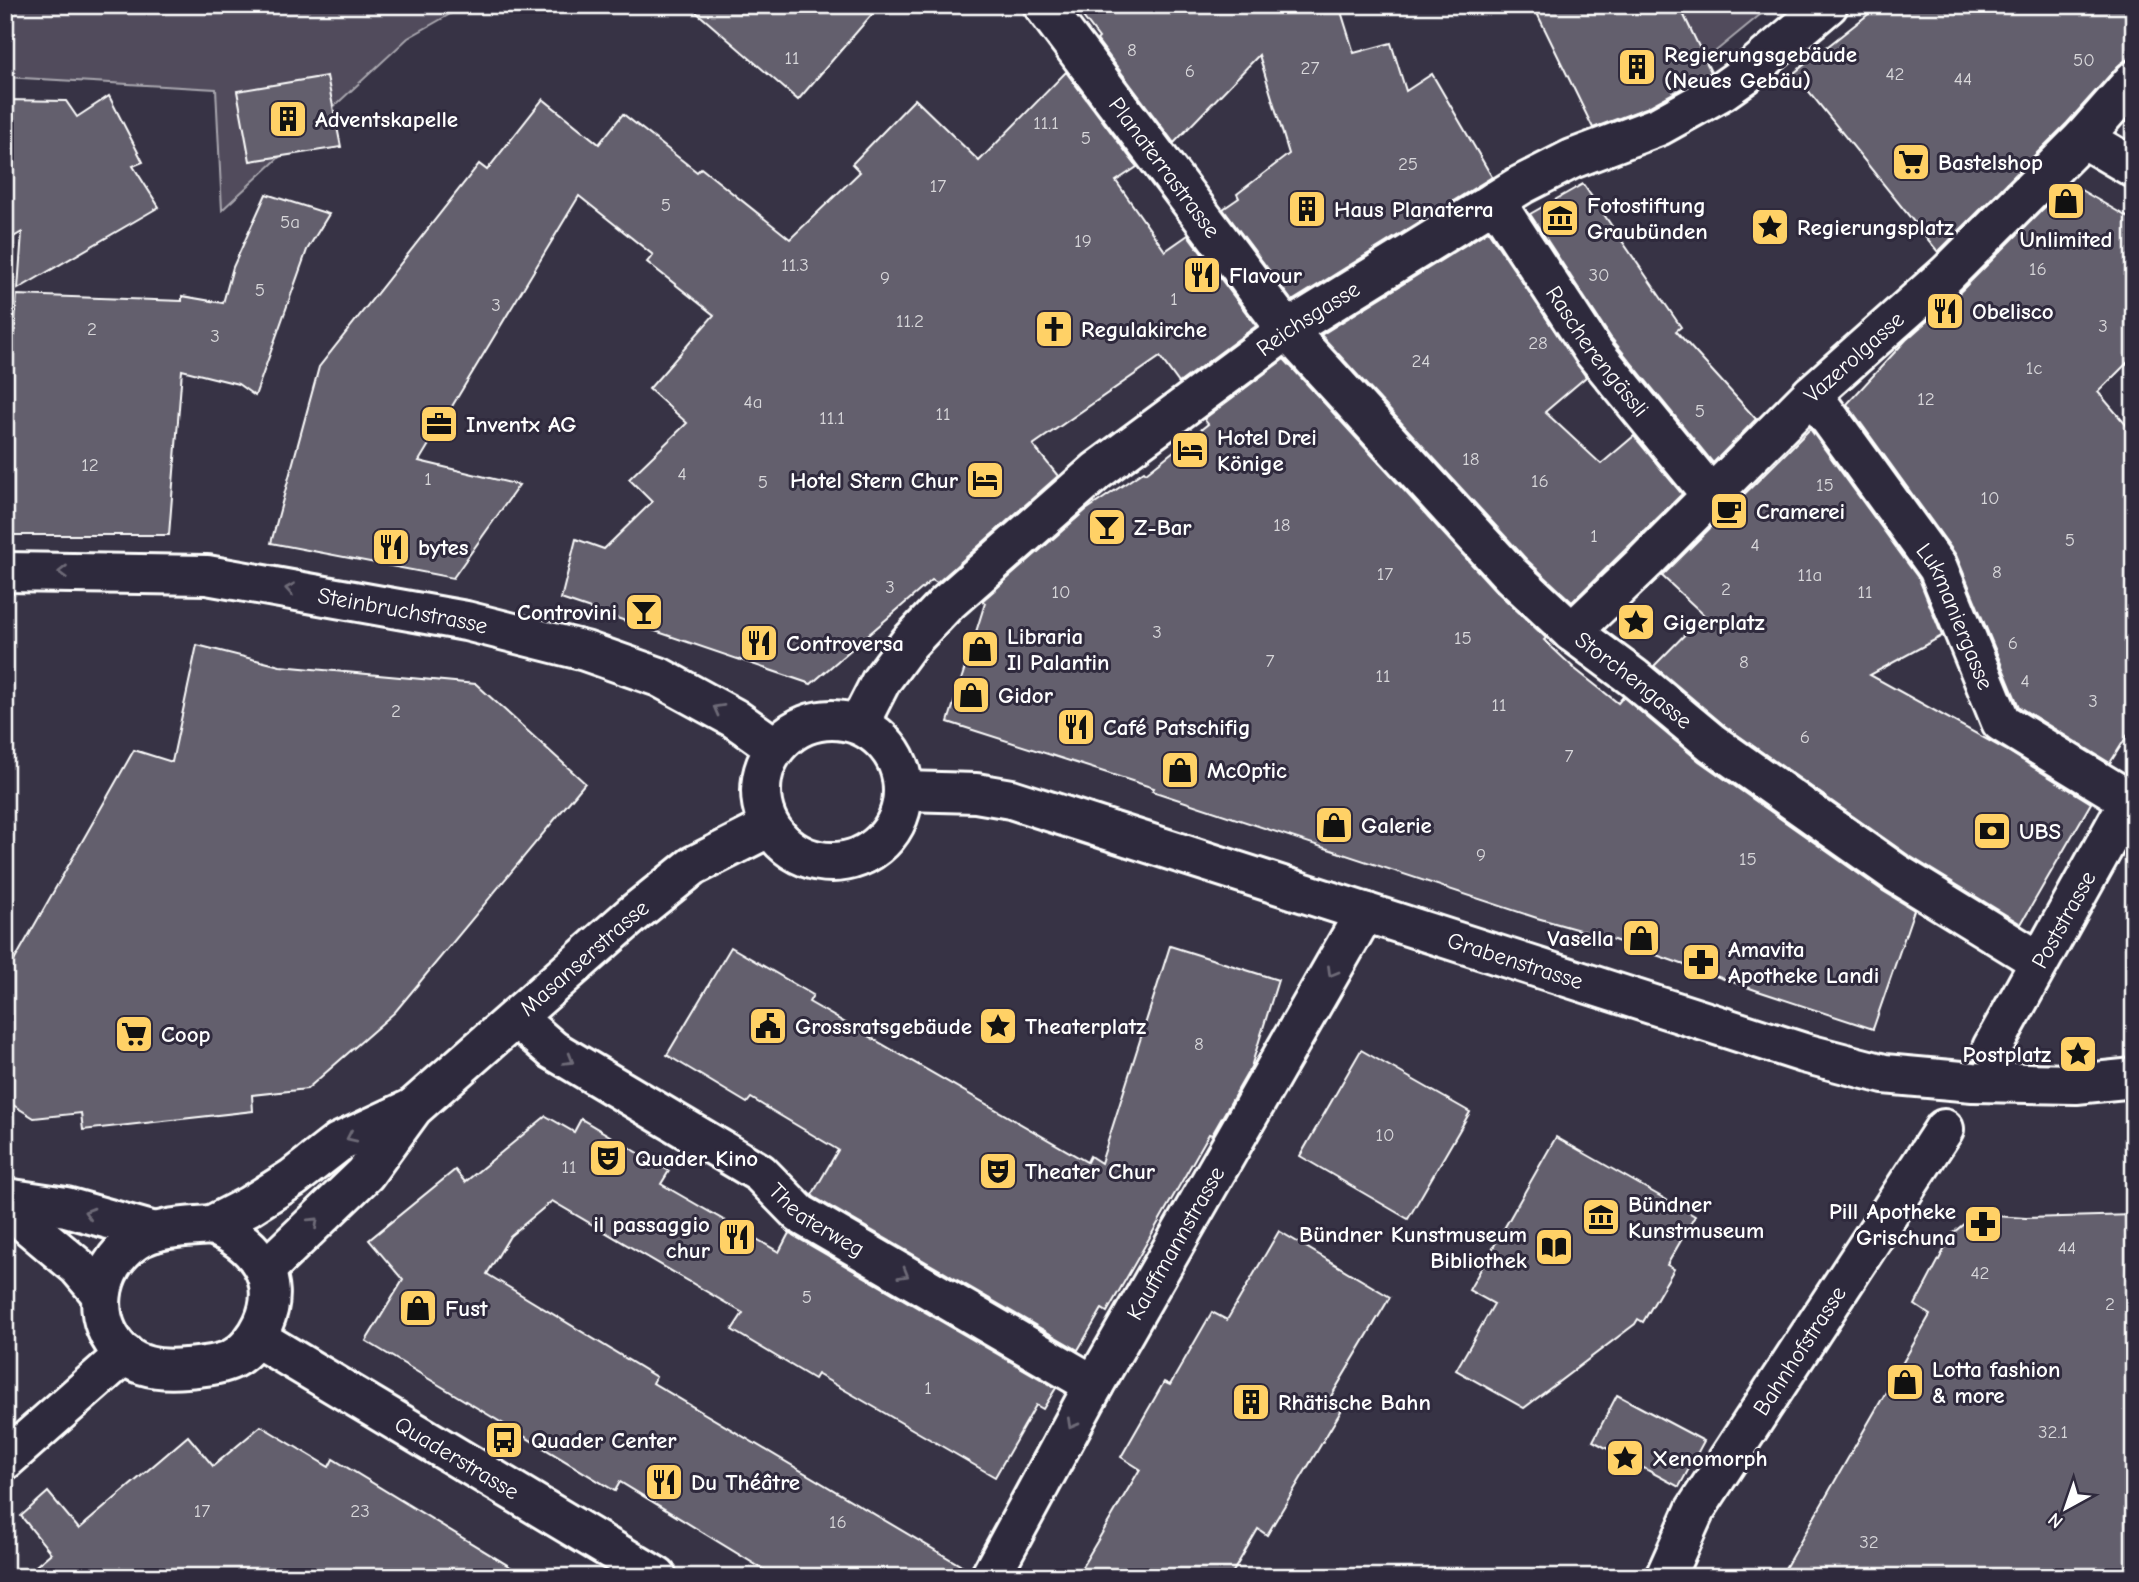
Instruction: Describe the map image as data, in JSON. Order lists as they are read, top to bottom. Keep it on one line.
{"streets":{"street":["Planaterrastrasse","Reichsgasse","Rascherengässli","Vazerolgasse","Steinbruchstrasse","Lukmaniergasse","Storchengasse","Poststrasse","Masanserstrasse","Grabenstrasse","Theaterweg","Kauffmannstrasse","Bahnhofstrasse","Quaderstrasse"]},"crossings":[["Planaterrastrasse","Reichsgasse"],["Planaterrastrasse","Storchengasse"],["Reichsgasse","Rascherengässli"],["Reichsgasse","Steinbruchstrasse"],["Reichsgasse","Storchengasse"],["Reichsgasse","Masanserstrasse"],["Reichsgasse","Grabenstrasse"],["Rascherengässli","Vazerolgasse"],["Vazerolgasse","Lukmaniergasse"],["Vazerolgasse","Storchengasse"],["Steinbruchstrasse","Masanserstrasse"],["Steinbruchstrasse","Grabenstrasse"],["Lukmaniergasse","Poststrasse"],["Storchengasse","Poststrasse"],["Masanserstrasse","Grabenstrasse"],["Masanserstrasse","Theaterweg"],["Masanserstrasse","Quaderstrasse"],["Grabenstrasse","Kauffmannstrasse"],["Theaterweg","Kauffmannstrasse"]],"one_way":["Steinbruchstrasse","Theaterweg","Kauffmannstrasse"],"places":{"building":["Regierungsgebäude (Neues Gebäu)","Adventskapelle","Haus Planaterra","Rhätische Bahn"],"supermarket":["Bastelshop","Coop"],"shop":["Unlimited","Libraria Il Palantin","Gidor","McOptic","Galerie","Vasella","Fust","Lotta fashion & more"],"museum":["Fotostiftung Graubünden","Bündner Kunstmuseum"],"place":["Regierungsplatz","Gigerplatz","Theaterplatz","Postplatz","Xenomorph"],"restaurant":["Flavour","Obelisco","bytes","Controversa","Café Patschifig","il passaggio chur","Du Théâtre"],"church":["Regulakirche"],"office":["Inventx AG"],"hotel":["Hotel Drei Könige","Hotel Stern Chur"],"cafe":["Cramerei"],"bar":["Z-Bar","Controvini"],"bank":["UBS"],"pharmacy":["Amavita Apotheke Landi","Pill Apotheke Grischuna"],"public building":["Grossratsgebäude"],"theatre":["Quader Kino","Theater Chur"],"library":["Bündner Kunstmuseum Bibliothek"],"bus stop":["Quader Center"]},"house_numbers":["8","11","50","27","6","42","44","11.1","5","25","17","5","5a","19","11.3","16","30","9","5","1","3","11.2","3","2","3","28","24","1c","12","4a","5","11","11.1","18","12","4","1","16","5","15","10","18","1","5","4","8","17","11a","3","2","10","11","3","15","6","7","8","11","4","3","11","2","6","7","9","15","8","10","11","44","42","5","2","1","32.1","17","23","16","32"],"north":"bottom left"}
